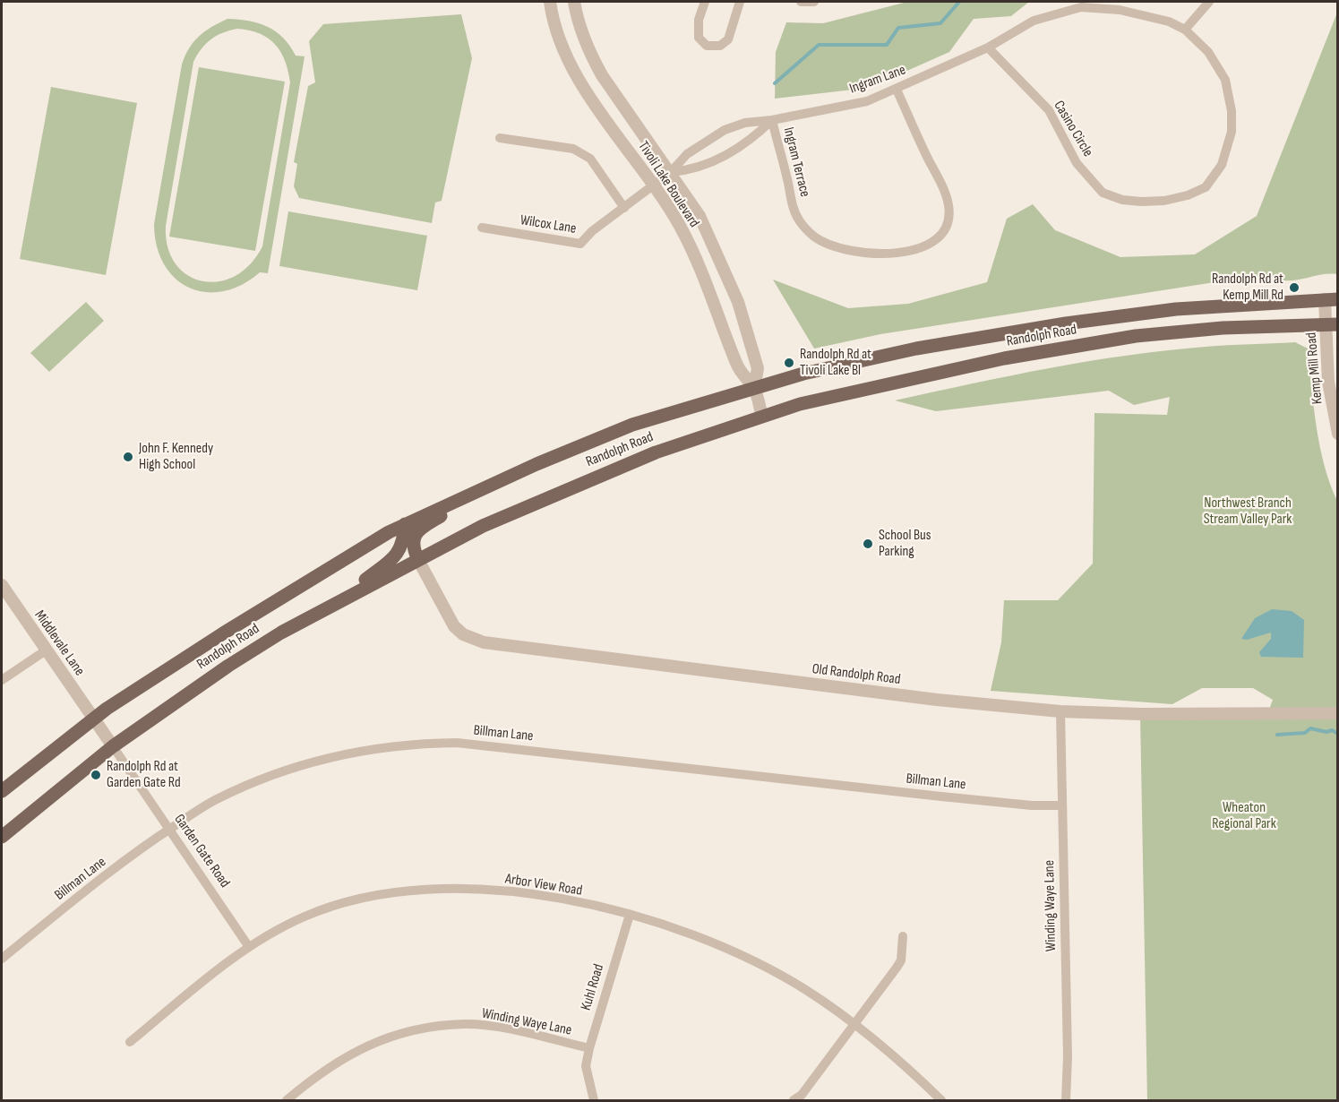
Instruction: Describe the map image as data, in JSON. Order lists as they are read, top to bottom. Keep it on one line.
{"streets":{"main road":["Randolph Road"],"street":["Ingram Lane","Casino Circle","Ingram Terrace","Tivoli Lake Boulevard","Wilcox Lane","Kemp Mill Road","Middlevale Lane","Old Randolph Road","Billman Lane","Garden Gate Road","Arbor View Road","Winding Waye Lane","Kuhl Road"]},"crossings":[["Ingram Lane","Casino Circle"],["Ingram Lane","Ingram Terrace"],["Ingram Lane","Tivoli Lake Boulevard"],["Ingram Lane","Wilcox Lane"],["Tivoli Lake Boulevard","Wilcox Lane"],["Tivoli Lake Boulevard","Randolph Road"],["Randolph Road","Kemp Mill Road"],["Randolph Road","Middlevale Lane"],["Randolph Road","Old Randolph Road"],["Randolph Road","Garden Gate Road"],["Middlevale Lane","Garden Gate Road"],["Old Randolph Road","Winding Waye Lane"],["Billman Lane","Garden Gate Road"],["Billman Lane","Winding Waye Lane"],["Garden Gate Road","Arbor View Road"],["Arbor View Road","Kuhl Road"],["Winding Waye Lane","Kuhl Road"]],"parks":["Northwest Branch Stream Valley Park","Wheaton Regional Park"],"places":["Randolph Rd at Kemp Mill Rd","Randolph Rd at Tivoli Lake Bl","John F. Kennedy High School","School Bus Parking","Randolph Rd at Garden Gate Rd"]}
